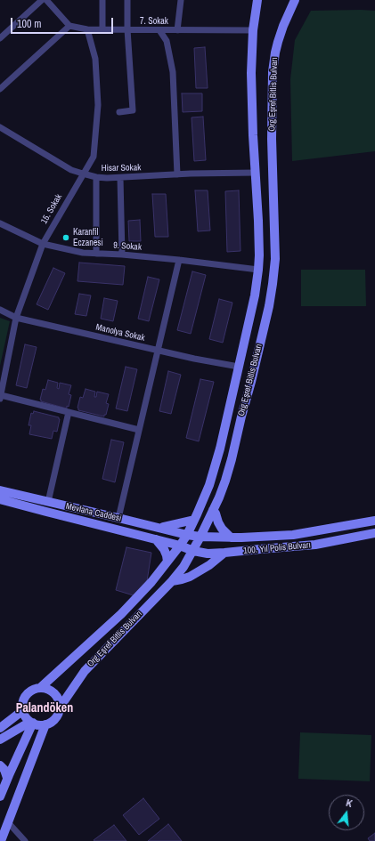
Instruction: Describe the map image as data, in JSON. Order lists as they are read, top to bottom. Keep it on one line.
{"streets":{"main road":["Org Eşref Bitlis Bulvarı","Mevlana Caddesi","100. Yıl Polis Bulvarı"],"street":["7. Sokak","Hisar Sokak","15. Sokak","9. Sokak","Manolya Sokak"]},"crossings":[["7. Sokak","15. Sokak"],["Org Eşref Bitlis Bulvarı","Mevlana Caddesi"],["Org Eşref Bitlis Bulvarı","100. Yıl Polis Bulvarı"],["Hisar Sokak","15. Sokak"],["15. Sokak","9. Sokak"],["15. Sokak","Manolya Sokak"],["Mevlana Caddesi","100. Yıl Polis Bulvarı"]],"districts":["Palandöken"],"places":["Karanfil Eczanesi"],"scale_bar":"100 m","north":"top"}
